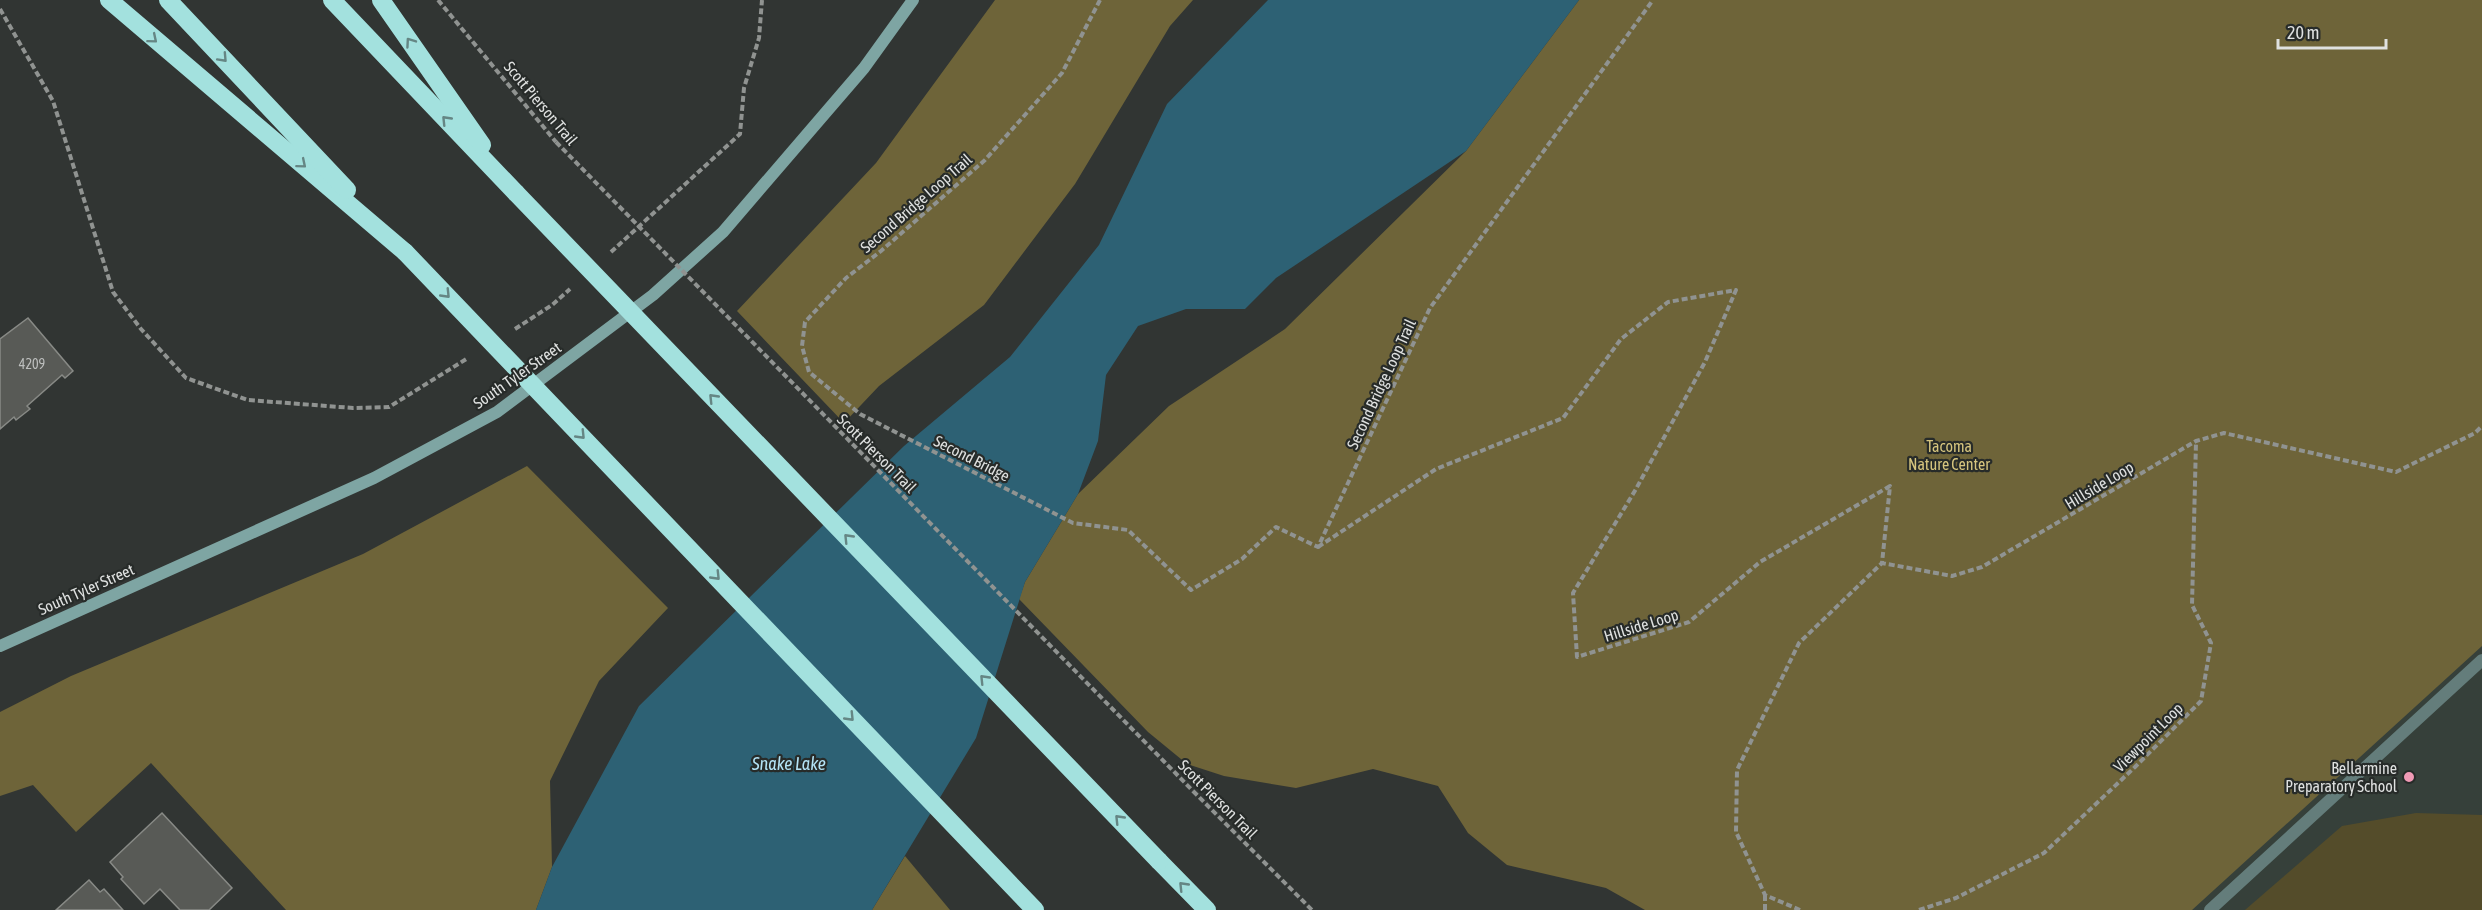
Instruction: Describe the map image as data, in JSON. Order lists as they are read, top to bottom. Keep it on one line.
{"streets":{"main road":["South Tyler Street"],"path":["Scott Pierson Trail","Second Bridge Loop Trail","Second Bridge","Hillside Loop","Viewpoint Loop"]},"crossings":[["Second Bridge Loop Trail","Second Bridge"],["Second Bridge Loop Trail","Hillside Loop"],["Second Bridge","Hillside Loop"],["Hillside Loop","Viewpoint Loop"]],"water":["Snake Lake"],"parks":["Tacoma Nature Center"],"places":["Bellarmine Preparatory School"],"house_numbers":["4209"],"scale_bar":"20 m"}
